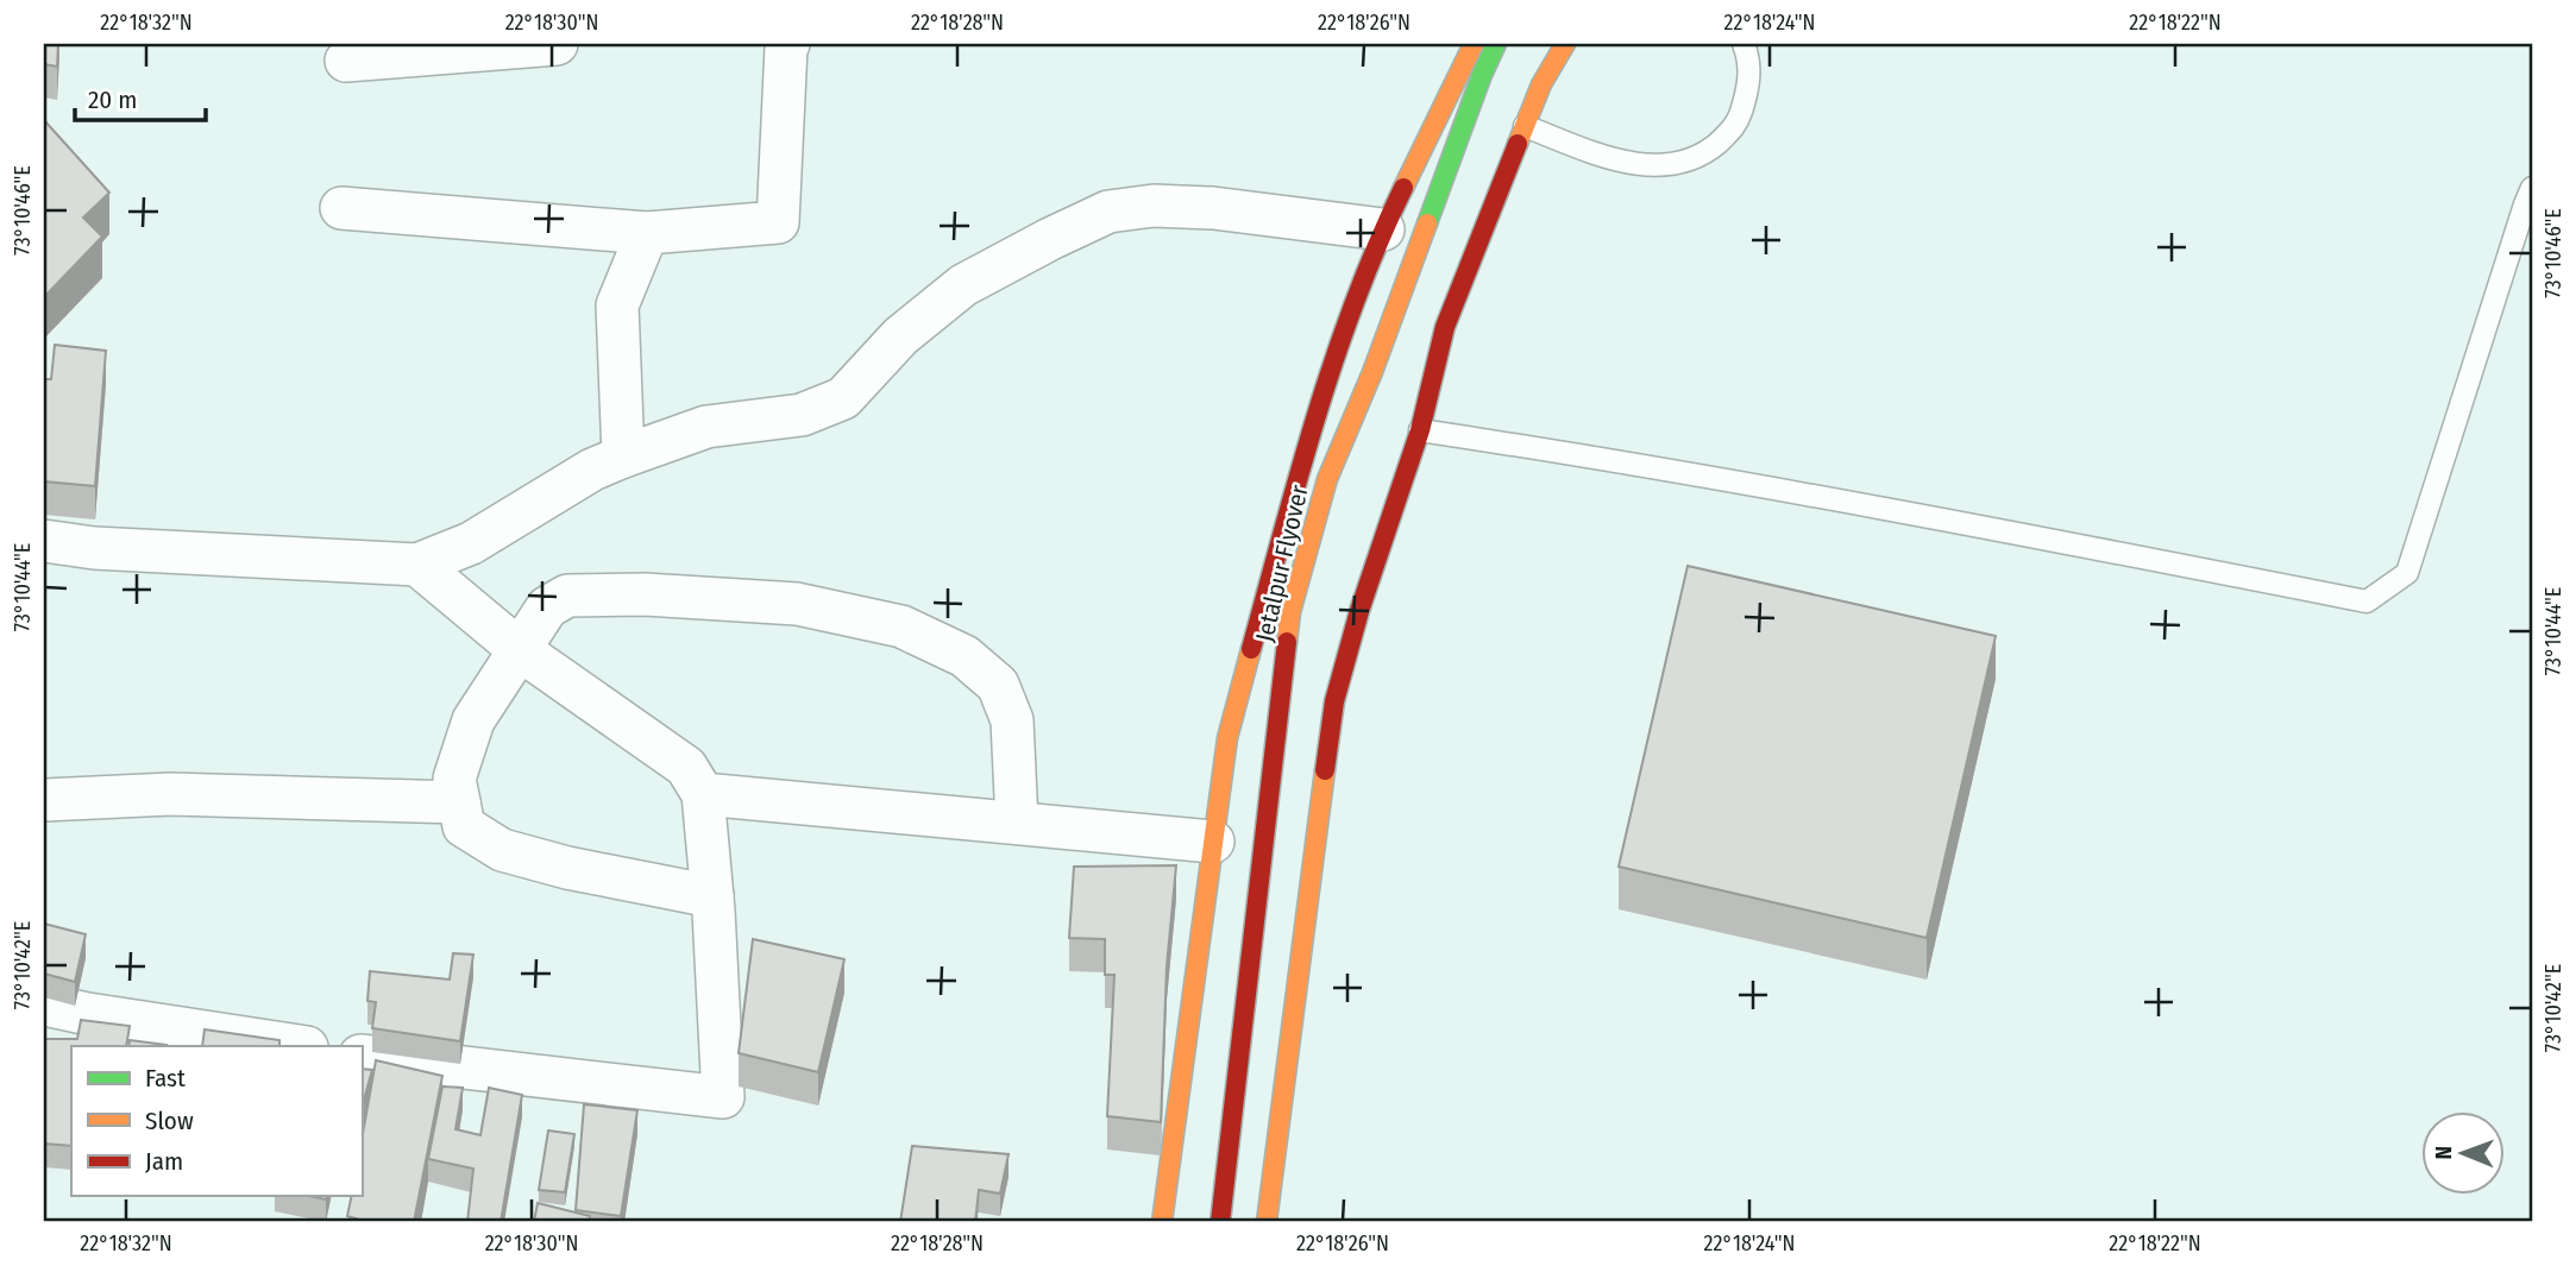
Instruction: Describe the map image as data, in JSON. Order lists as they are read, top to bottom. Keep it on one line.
{"streets":{"street":["Jetalpur Flyover"]},"legend":["Fast","Slow","Jam"],"scale_bar":"20 m","north":"left","coordinates":["22°18'32\"N","22°18'30\"N","22°18'28\"N","22°18'26\"N","22°18'24\"N","22°18'22\"N","73°10'46\"E","73°10'44\"E","73°10'42\"E"]}
